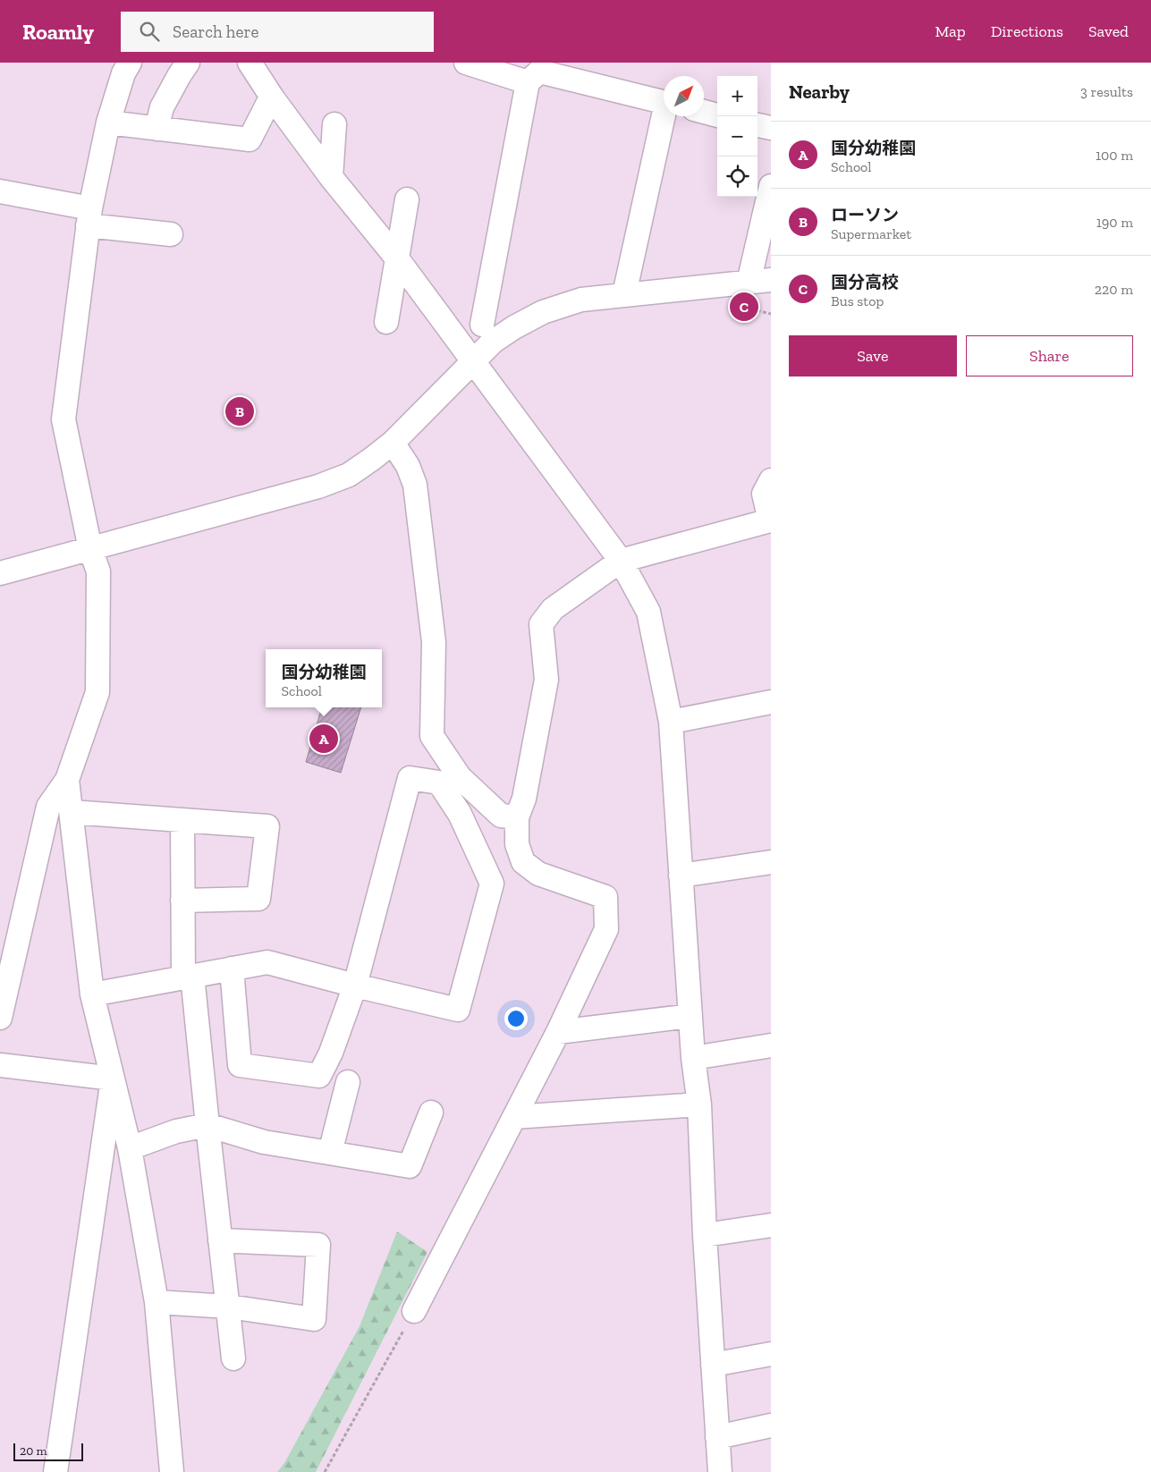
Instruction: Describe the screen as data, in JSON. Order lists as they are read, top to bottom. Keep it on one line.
{"scale_bar":"20 m","north":"top right","page":{"header":"Roamly","search":"Search here","nav":["Map","Directions","Saved"],"heading":["Nearby","3 results"],"map_buttons":["+","−"],"list":[{"mark":"A","name":"国分幼稚園","note":"School","value":"100 m"},{"mark":"B","name":"ローソン","note":"Supermarket","value":"190 m"},{"mark":"C","name":"国分高校","note":"Bus stop","value":"220 m"}],"pins":["C","B","A"],"buttons":["Save","Share"],"popup":["国分幼稚園","School"],"scale":"20 m"}}
